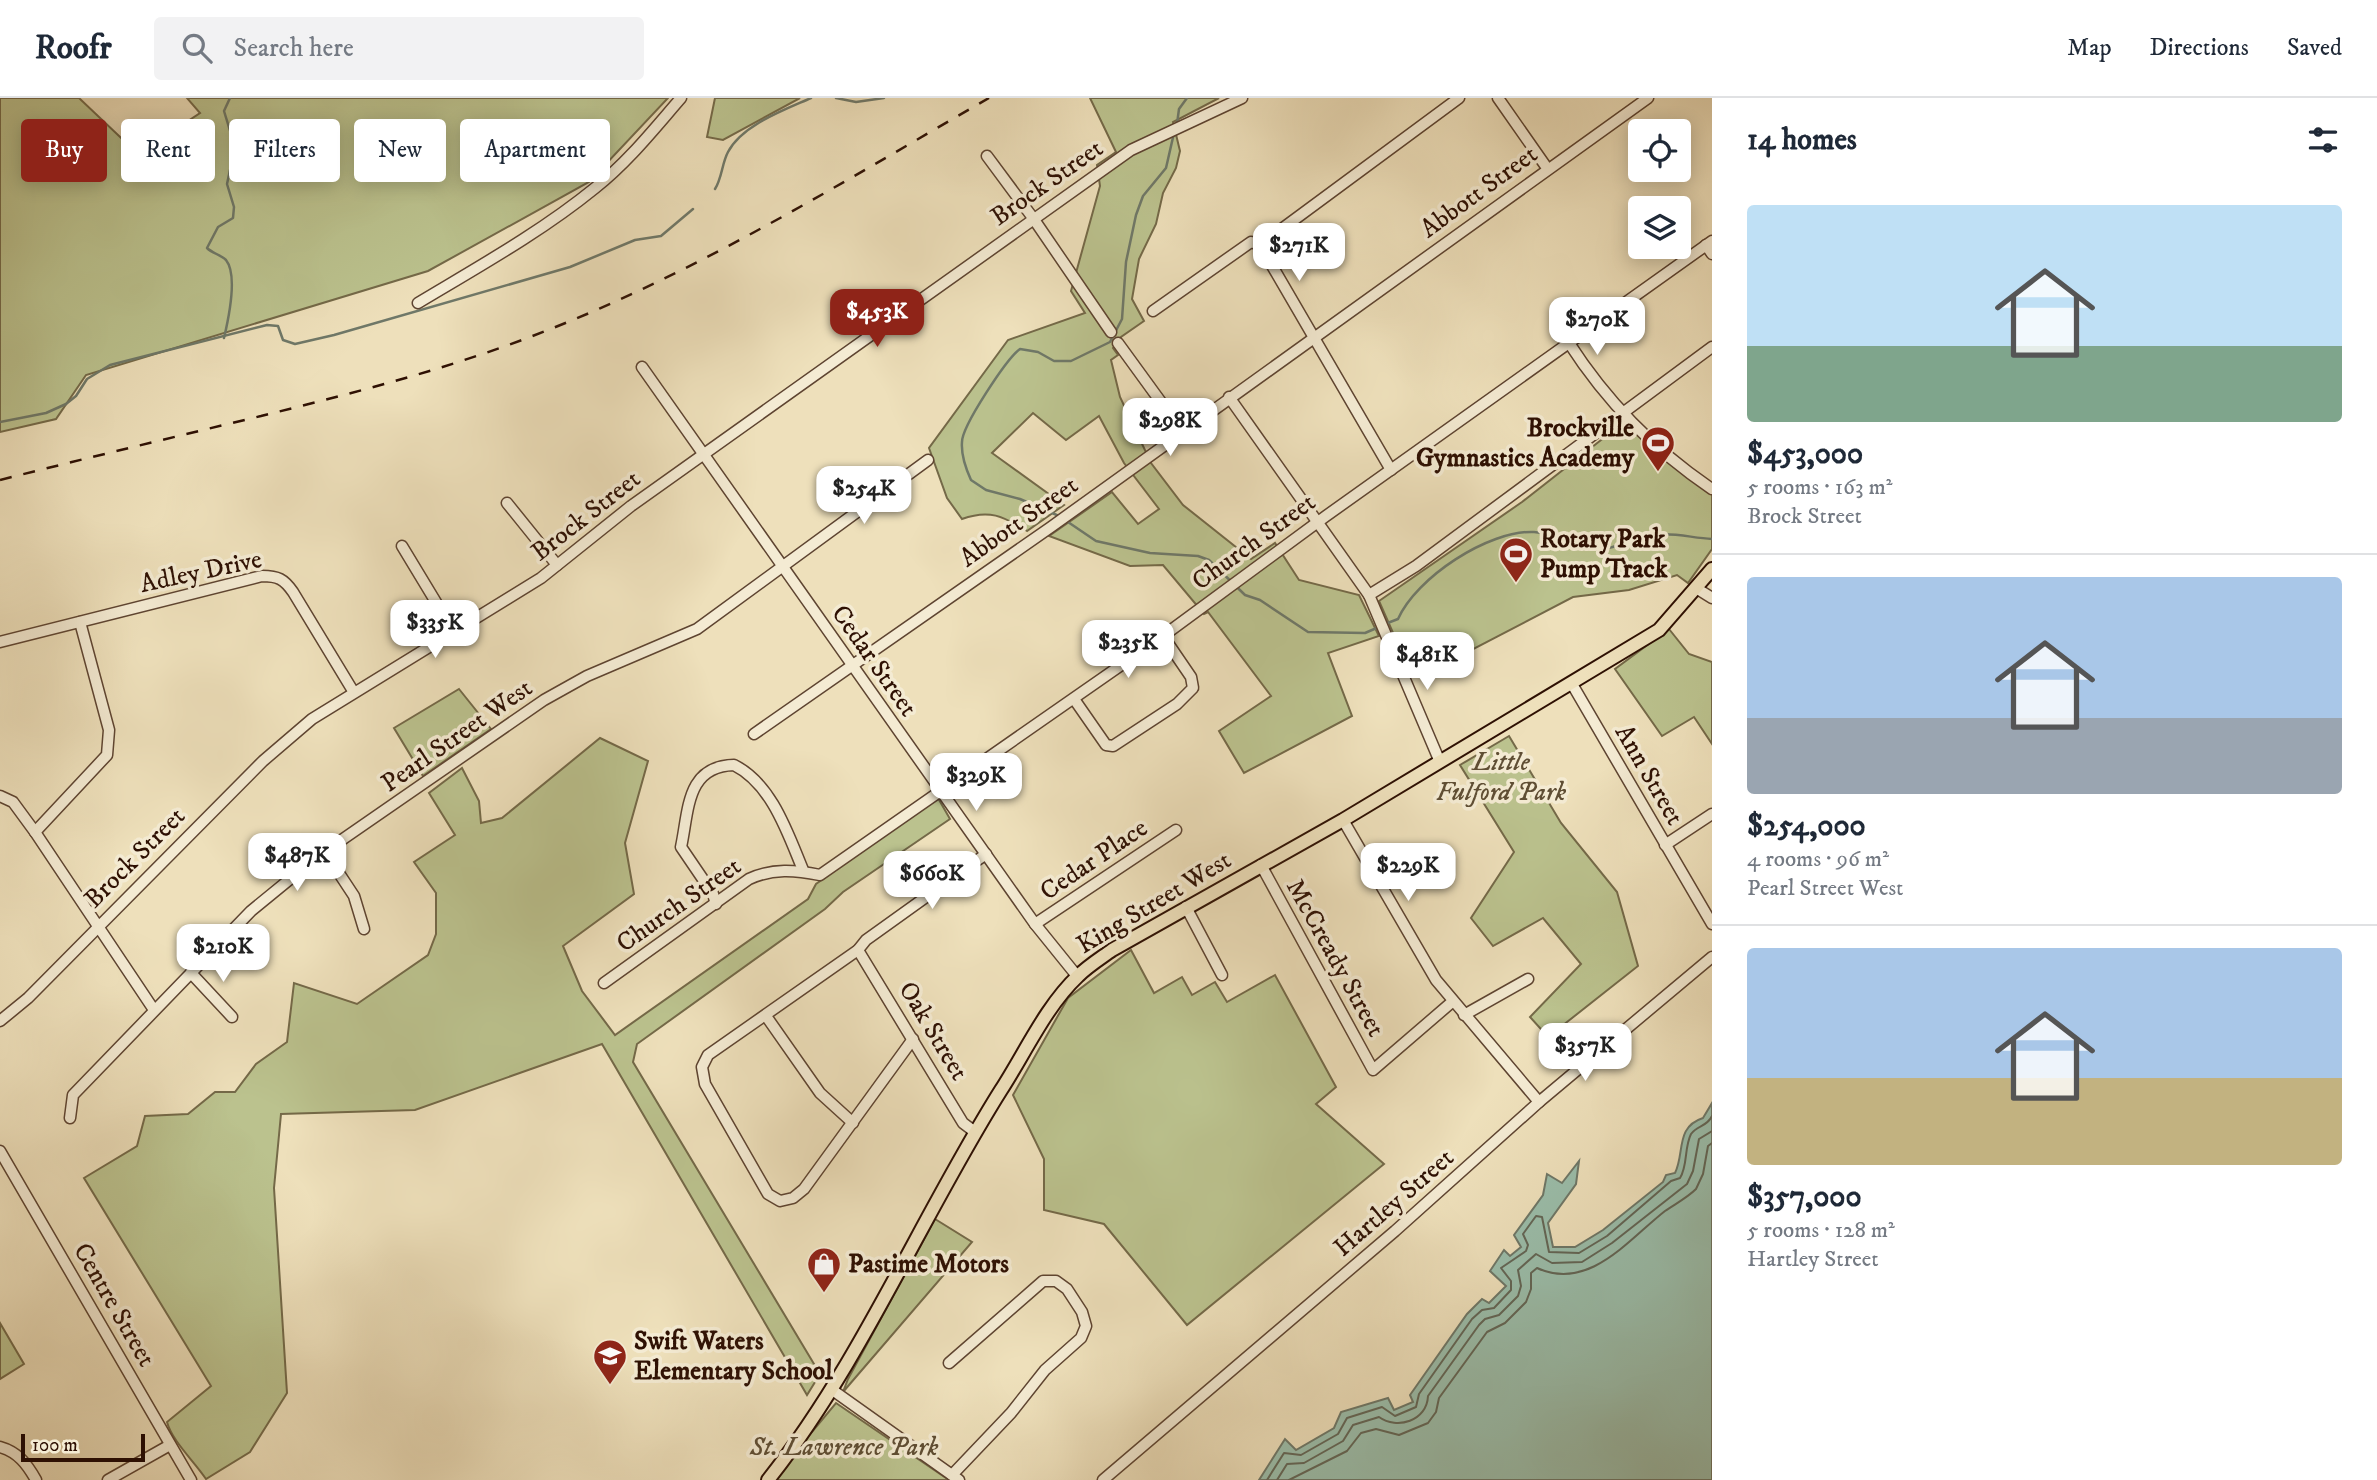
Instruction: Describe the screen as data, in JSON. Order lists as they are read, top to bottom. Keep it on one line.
{"streets":{"main road":["King Street West"],"street":["Brock Street","Abbott Street","Church Street","Adley Drive","Cedar Street","Pearl Street West","Ann Street","Cedar Place","McCready Street","Oak Street","Hartley Street","Centre Street"]},"crossings":[["Brock Street","Adley Drive"],["Brock Street","Cedar Street"],["Abbott Street","Cedar Street"],["Church Street","Cedar Street"],["Cedar Street","Pearl Street West"],["Cedar Street","Cedar Place"],["Cedar Street","King Street West"],["Ann Street","King Street West"],["King Street West","McCready Street"],["King Street West","Oak Street"]],"parks":["Little Fulford Park","St. Lawrence Park"],"places":{"sports":["Brockville Gymnastics Academy","Rotary Park Pump Track"],"shop":["Pastime Motors"],"school or university":["Swift Waters Elementary School"]},"scale_bar":"100 m","page":{"header":"Roofr","search":"Search here","nav":["Map","Directions","Saved"],"heading":"14 homes","chip":["Buy","Rent","Filters","New","Apartment"],"list":[{"name":"$453,000","note":"5 rooms · 163 m² · Brock Street"},{"name":"$254,000","note":"4 rooms · 96 m² · Pearl Street West"},{"name":"$357,000","note":"5 rooms · 128 m² · Hartley Street"}],"price":["$271K","$453K","$270K","$298K","$254K","$335K","$235K","$481K","$329K","$487K","$229K","$660K","$210K","$357K"],"scale":"100 m"}}
